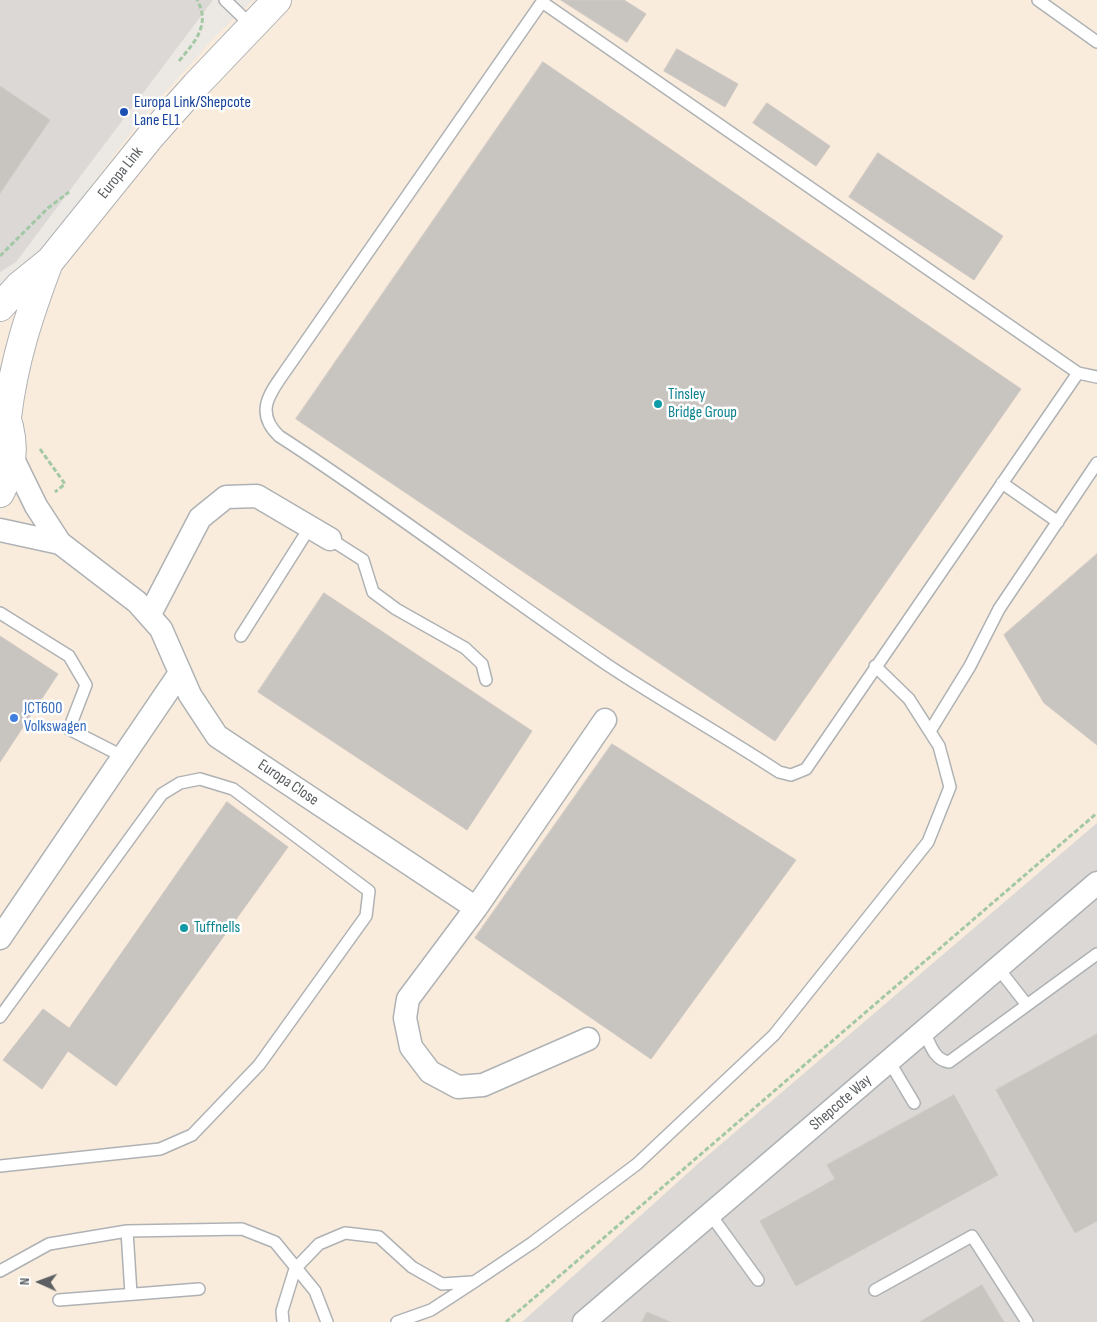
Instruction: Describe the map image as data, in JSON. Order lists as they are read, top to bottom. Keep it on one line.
{"streets":{"street":["Europa Link","Europa Close","Shepcote Way"]},"places":["Europa Link/Shepcote Lane EL1","Tinsley Bridge Group","JCT600 Volkswagen","Tuffnells"],"north":"left"}
